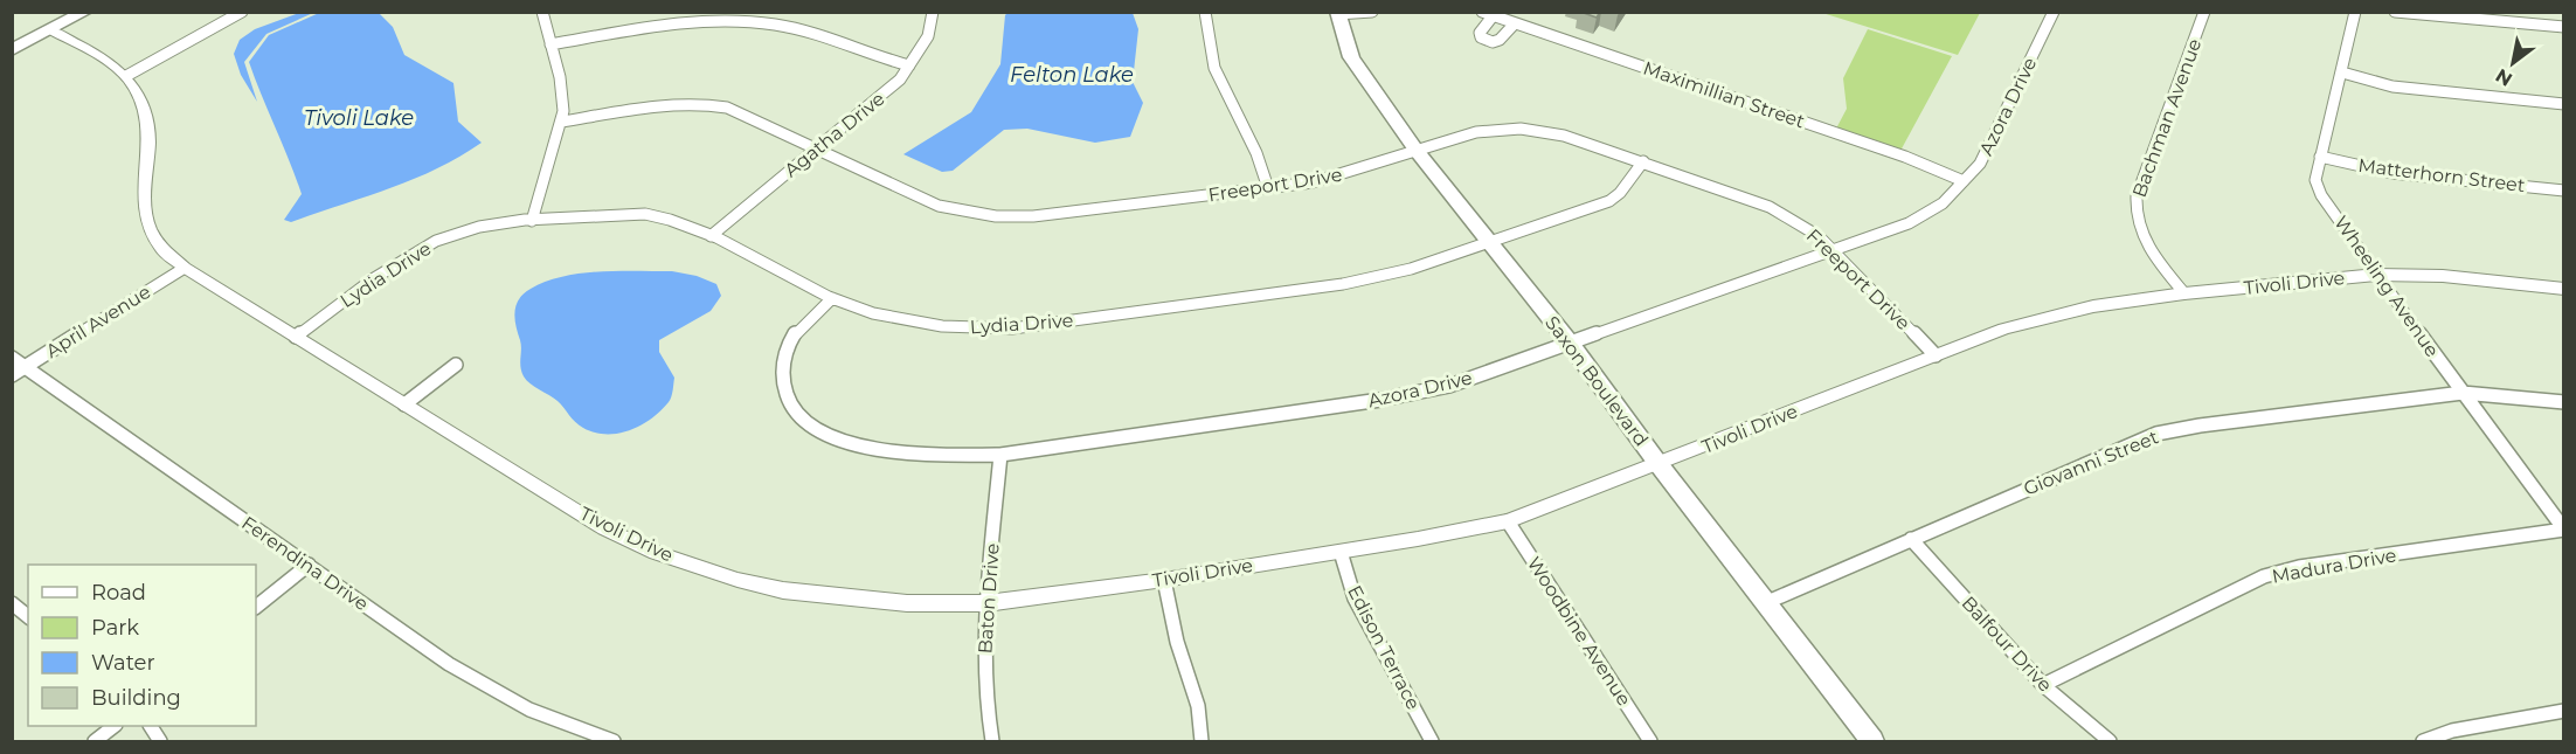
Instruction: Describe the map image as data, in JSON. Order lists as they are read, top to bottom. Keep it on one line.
{"streets":{"main road":["Saxon Boulevard"],"street":["Maximillian Street","Azora Drive","Bachman Avenue","Agatha Drive","Matterhorn Street","Freeport Drive","Lydia Drive","Tivoli Drive","Wheeling Avenue","April Avenue","Giovanni Street","Ferendina Drive","Madura Drive","Baton Drive","Woodbine Avenue","Balfour Drive","Edison Terrace"]},"crossings":[["Maximillian Street","Azora Drive"],["Azora Drive","Freeport Drive"],["Azora Drive","Lydia Drive"],["Azora Drive","Saxon Boulevard"],["Azora Drive","Baton Drive"],["Bachman Avenue","Tivoli Drive"],["Agatha Drive","Freeport Drive"],["Agatha Drive","Lydia Drive"],["Matterhorn Street","Wheeling Avenue"],["Freeport Drive","Lydia Drive"],["Freeport Drive","Tivoli Drive"],["Freeport Drive","Saxon Boulevard"],["Lydia Drive","Tivoli Drive"],["Lydia Drive","Saxon Boulevard"],["Tivoli Drive","Wheeling Avenue"],["Tivoli Drive","April Avenue"],["Tivoli Drive","Saxon Boulevard"],["Tivoli Drive","Baton Drive"],["Tivoli Drive","Woodbine Avenue"],["Tivoli Drive","Edison Terrace"],["Wheeling Avenue","Giovanni Street"],["Wheeling Avenue","Madura Drive"],["April Avenue","Ferendina Drive"],["Saxon Boulevard","Giovanni Street"],["Giovanni Street","Balfour Drive"],["Madura Drive","Balfour Drive"]],"water":["Felton Lake","Tivoli Lake"],"legend":["Road","Park","Water","Building"],"north":"bottom left"}
